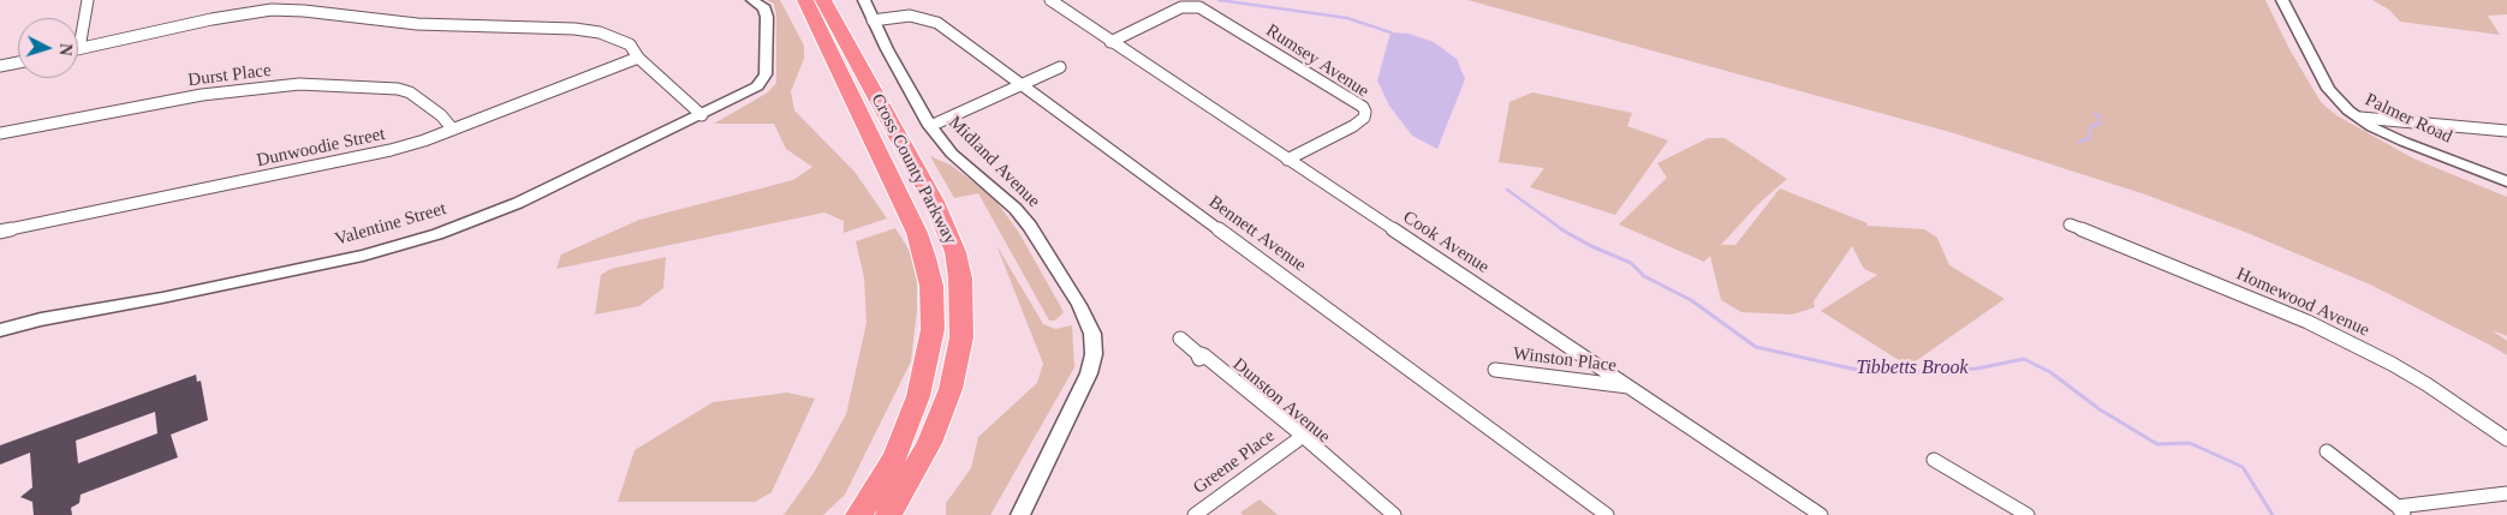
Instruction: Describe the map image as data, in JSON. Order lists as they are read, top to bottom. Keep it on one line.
{"streets":{"highway":["Cross County Parkway"],"street":["Rumsey Avenue","Durst Place","Palmer Road","Dunwoodie Street","Midland Avenue","Valentine Street","Bennett Avenue","Cook Avenue","Homewood Avenue","Winston Place","Dunston Avenue","Greene Place"]},"crossings":[["Rumsey Avenue","Cook Avenue"],["Durst Place","Dunwoodie Street"],["Midland Avenue","Bennett Avenue"],["Cook Avenue","Winston Place"],["Dunston Avenue","Greene Place"]],"water":["Tibbetts Brook"],"north":"right"}
